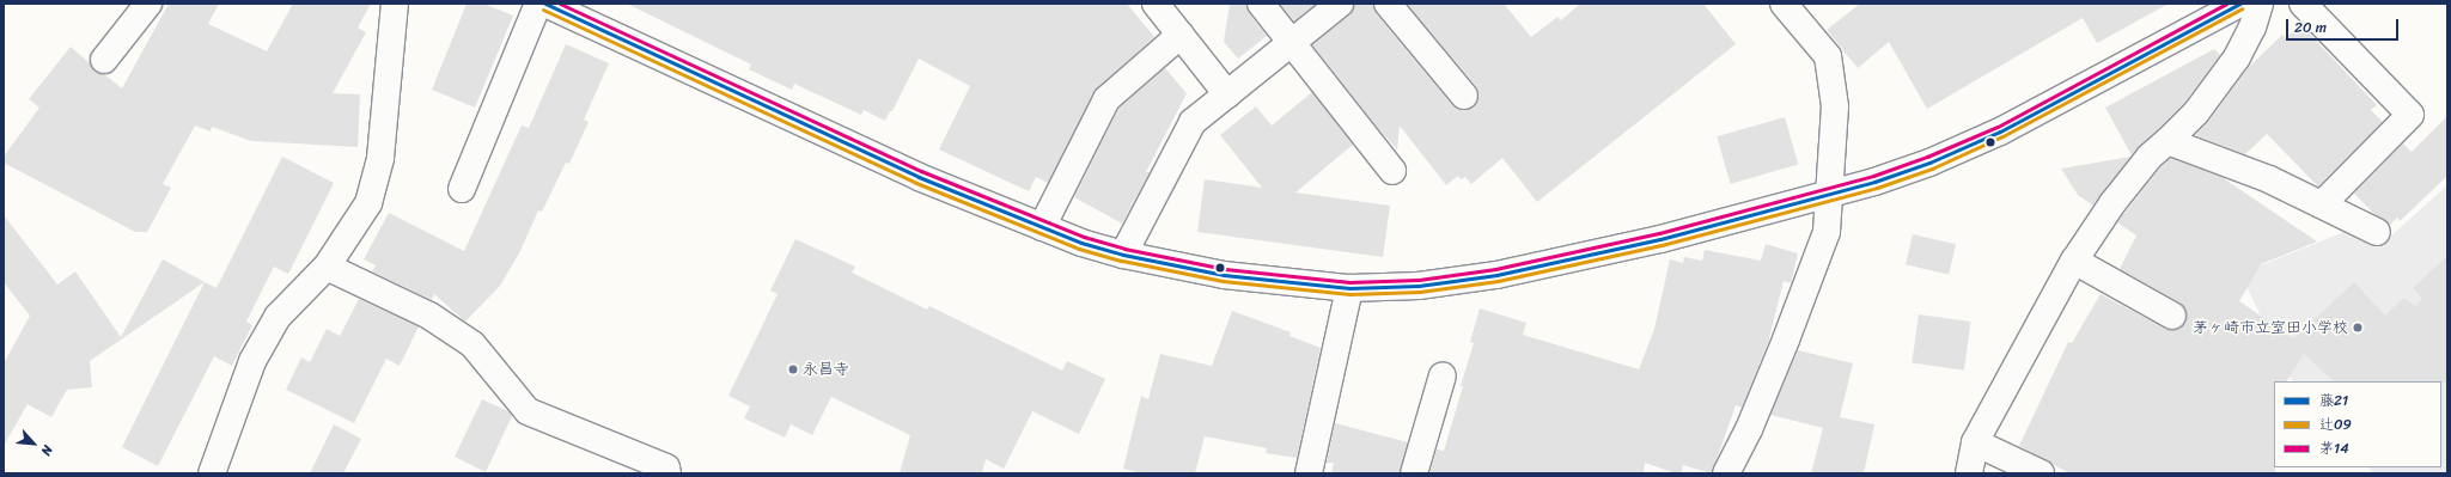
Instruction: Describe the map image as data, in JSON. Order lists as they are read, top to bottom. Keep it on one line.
{"places":["茅ヶ崎市立室田小学校","永昌寺"],"lines":["transit line 藤21","transit line 茅14","transit line 辻09"],"legend":["藤21","辻09","茅14"],"scale_bar":"20 m","north":"bottom right"}
